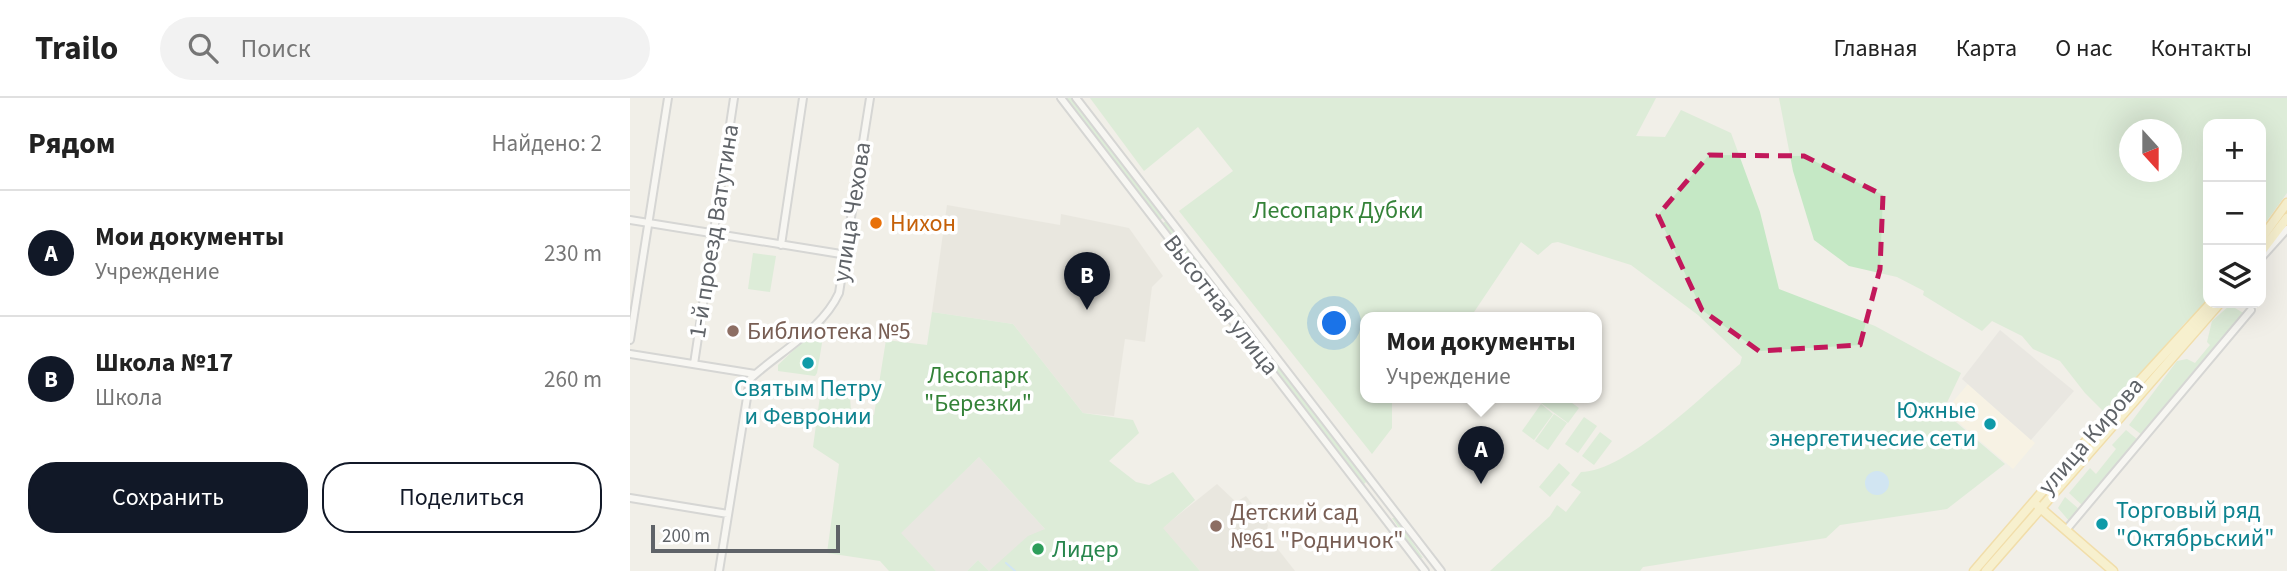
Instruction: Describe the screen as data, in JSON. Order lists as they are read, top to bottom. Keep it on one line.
{"streets":{"main road":["улица Кирова"],"street":["улица Чехова","1-й проезд Ватутина","Высотная улица"]},"parks":["Лесопарк Дубки","Лесопарк \"Березки\""],"places":["Нихон","Библиотека №5","Святым Петру и Февронии","Южные энергетичесие сети","Торговый ряд \"Октябрьский\"","Детский сад №61 \"Родничок\"","Лидер"],"scale_bar":"200 m","north":"bottom","page":{"header":"Trailo","search":"Поиск","nav":["Главная","Карта","О нас","Контакты"],"heading":["Рядом","Найдено: 2"],"map_buttons":["+","−"],"list":[{"mark":"A","name":"Мои документы","note":"Учреждение","value":"230 m"},{"mark":"B","name":"Школа №17","note":"Школа","value":"260 m"}],"pins":["B","A"],"popup":["Мои документы","Учреждение"],"buttons":["Сохранить","Поделиться"],"scale":"200 m"}}
